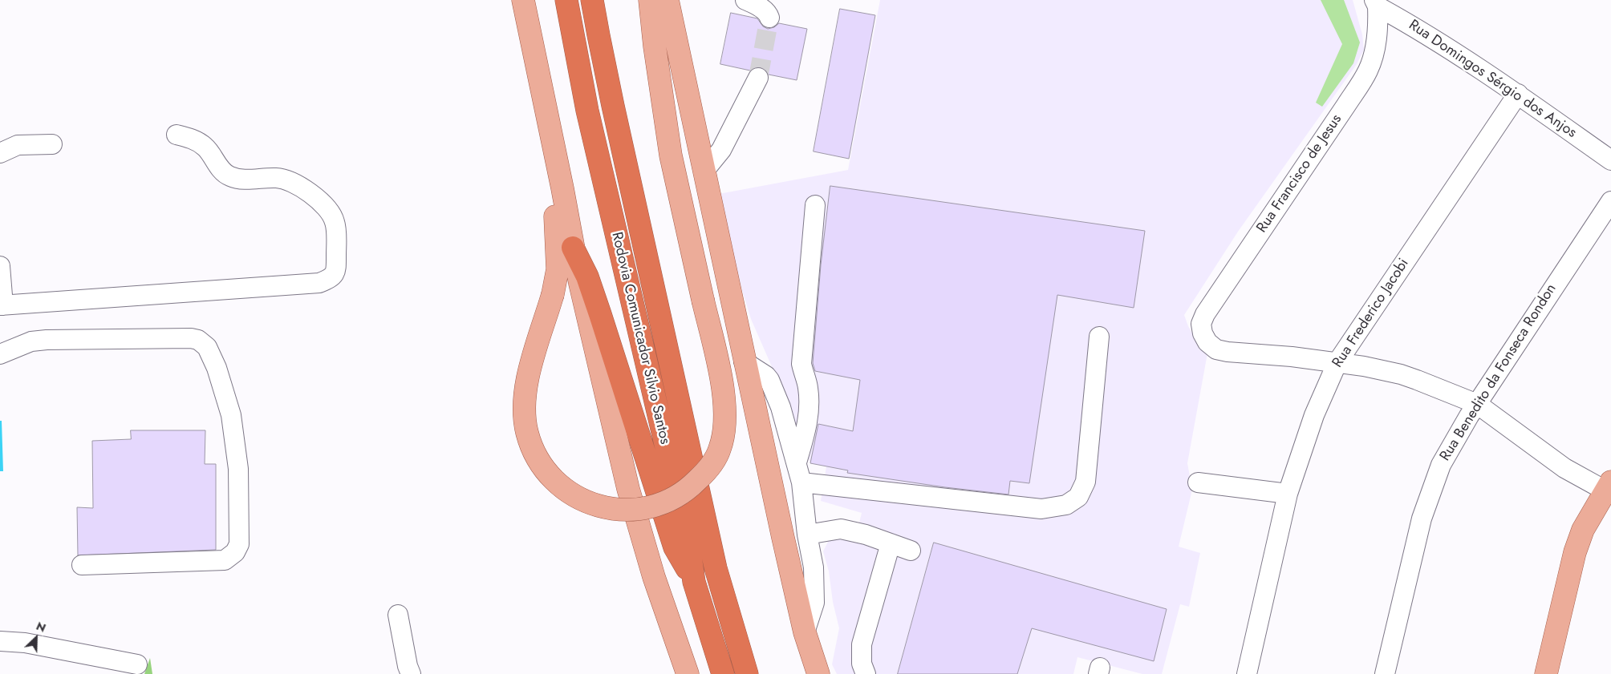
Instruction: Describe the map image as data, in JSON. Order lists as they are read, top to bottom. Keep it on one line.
{"streets":{"highway":["Rodovia Comunicador Silvio Santos"],"street":["Rua Domingos Sérgio dos Anjos","Rua Francisco de Jesus","Rua Frederico Jacobi","Rua Benedito da Fonseca Rondon"]},"crossings":[["Rua Domingos Sérgio dos Anjos","Rua Francisco de Jesus"],["Rua Domingos Sérgio dos Anjos","Rua Frederico Jacobi"],["Rua Francisco de Jesus","Rua Frederico Jacobi"]],"north":"top right"}
